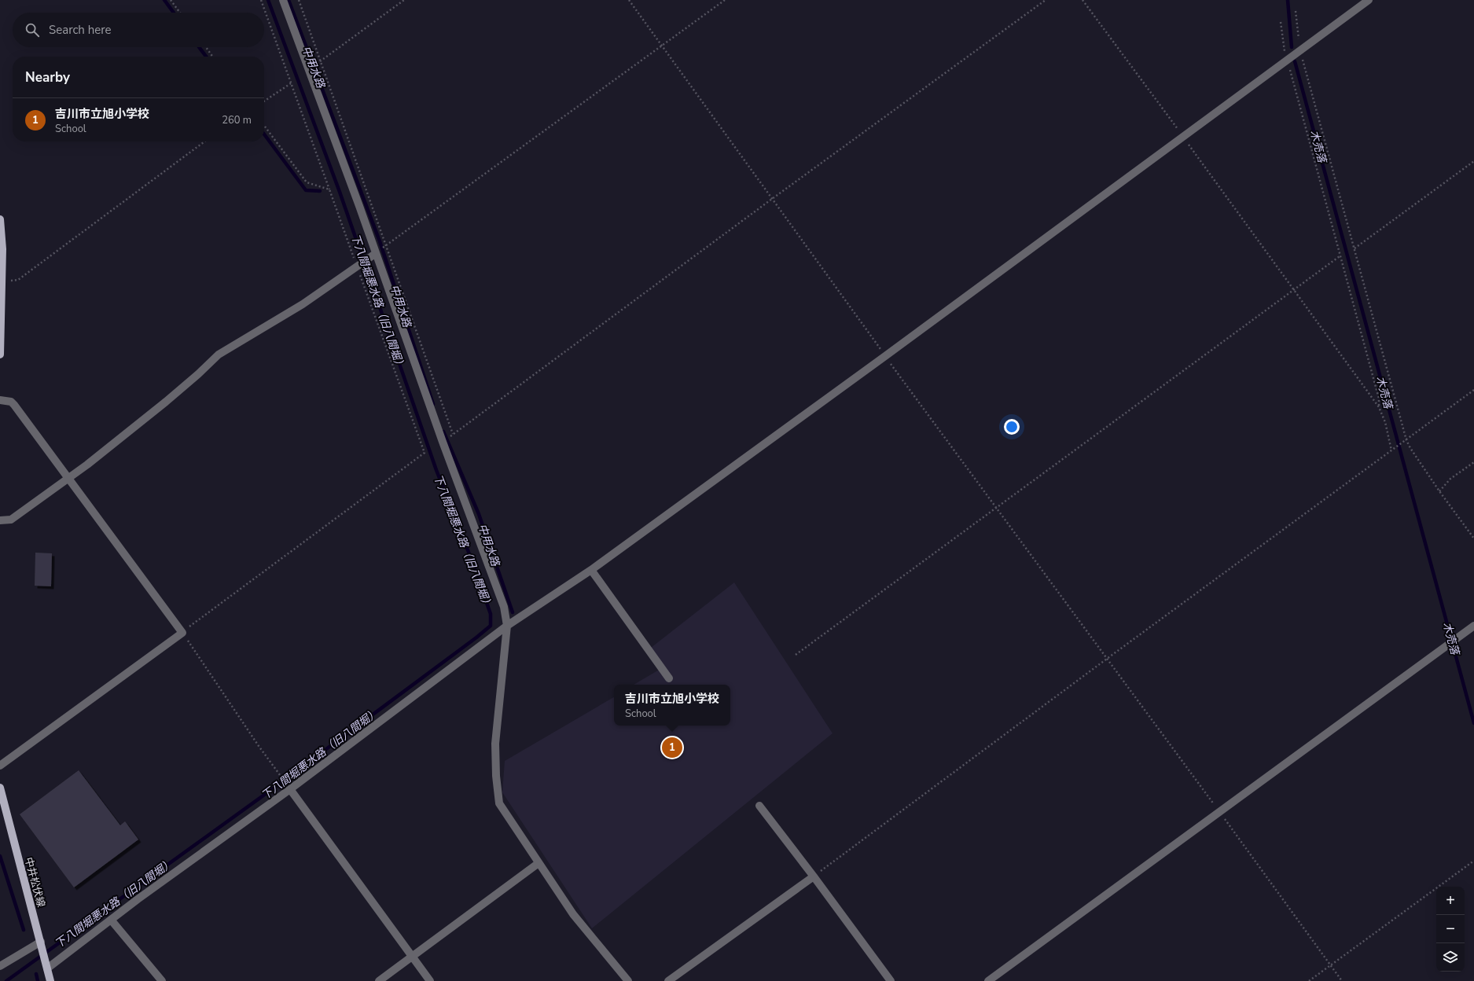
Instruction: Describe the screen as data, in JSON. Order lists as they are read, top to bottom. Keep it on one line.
{"streets":{"main road":["中井松伏線"]},"water":["中用水路","木売落","下八間堀悪水路（旧八間堀）"],"page":{"search":"Search here","heading":"Nearby","list":[{"mark":"1","name":"吉川市立旭小学校","note":"School","value":"260 m"}],"popup":["吉川市立旭小学校","School"],"pins":"1","map_buttons":["+","−"]}}
